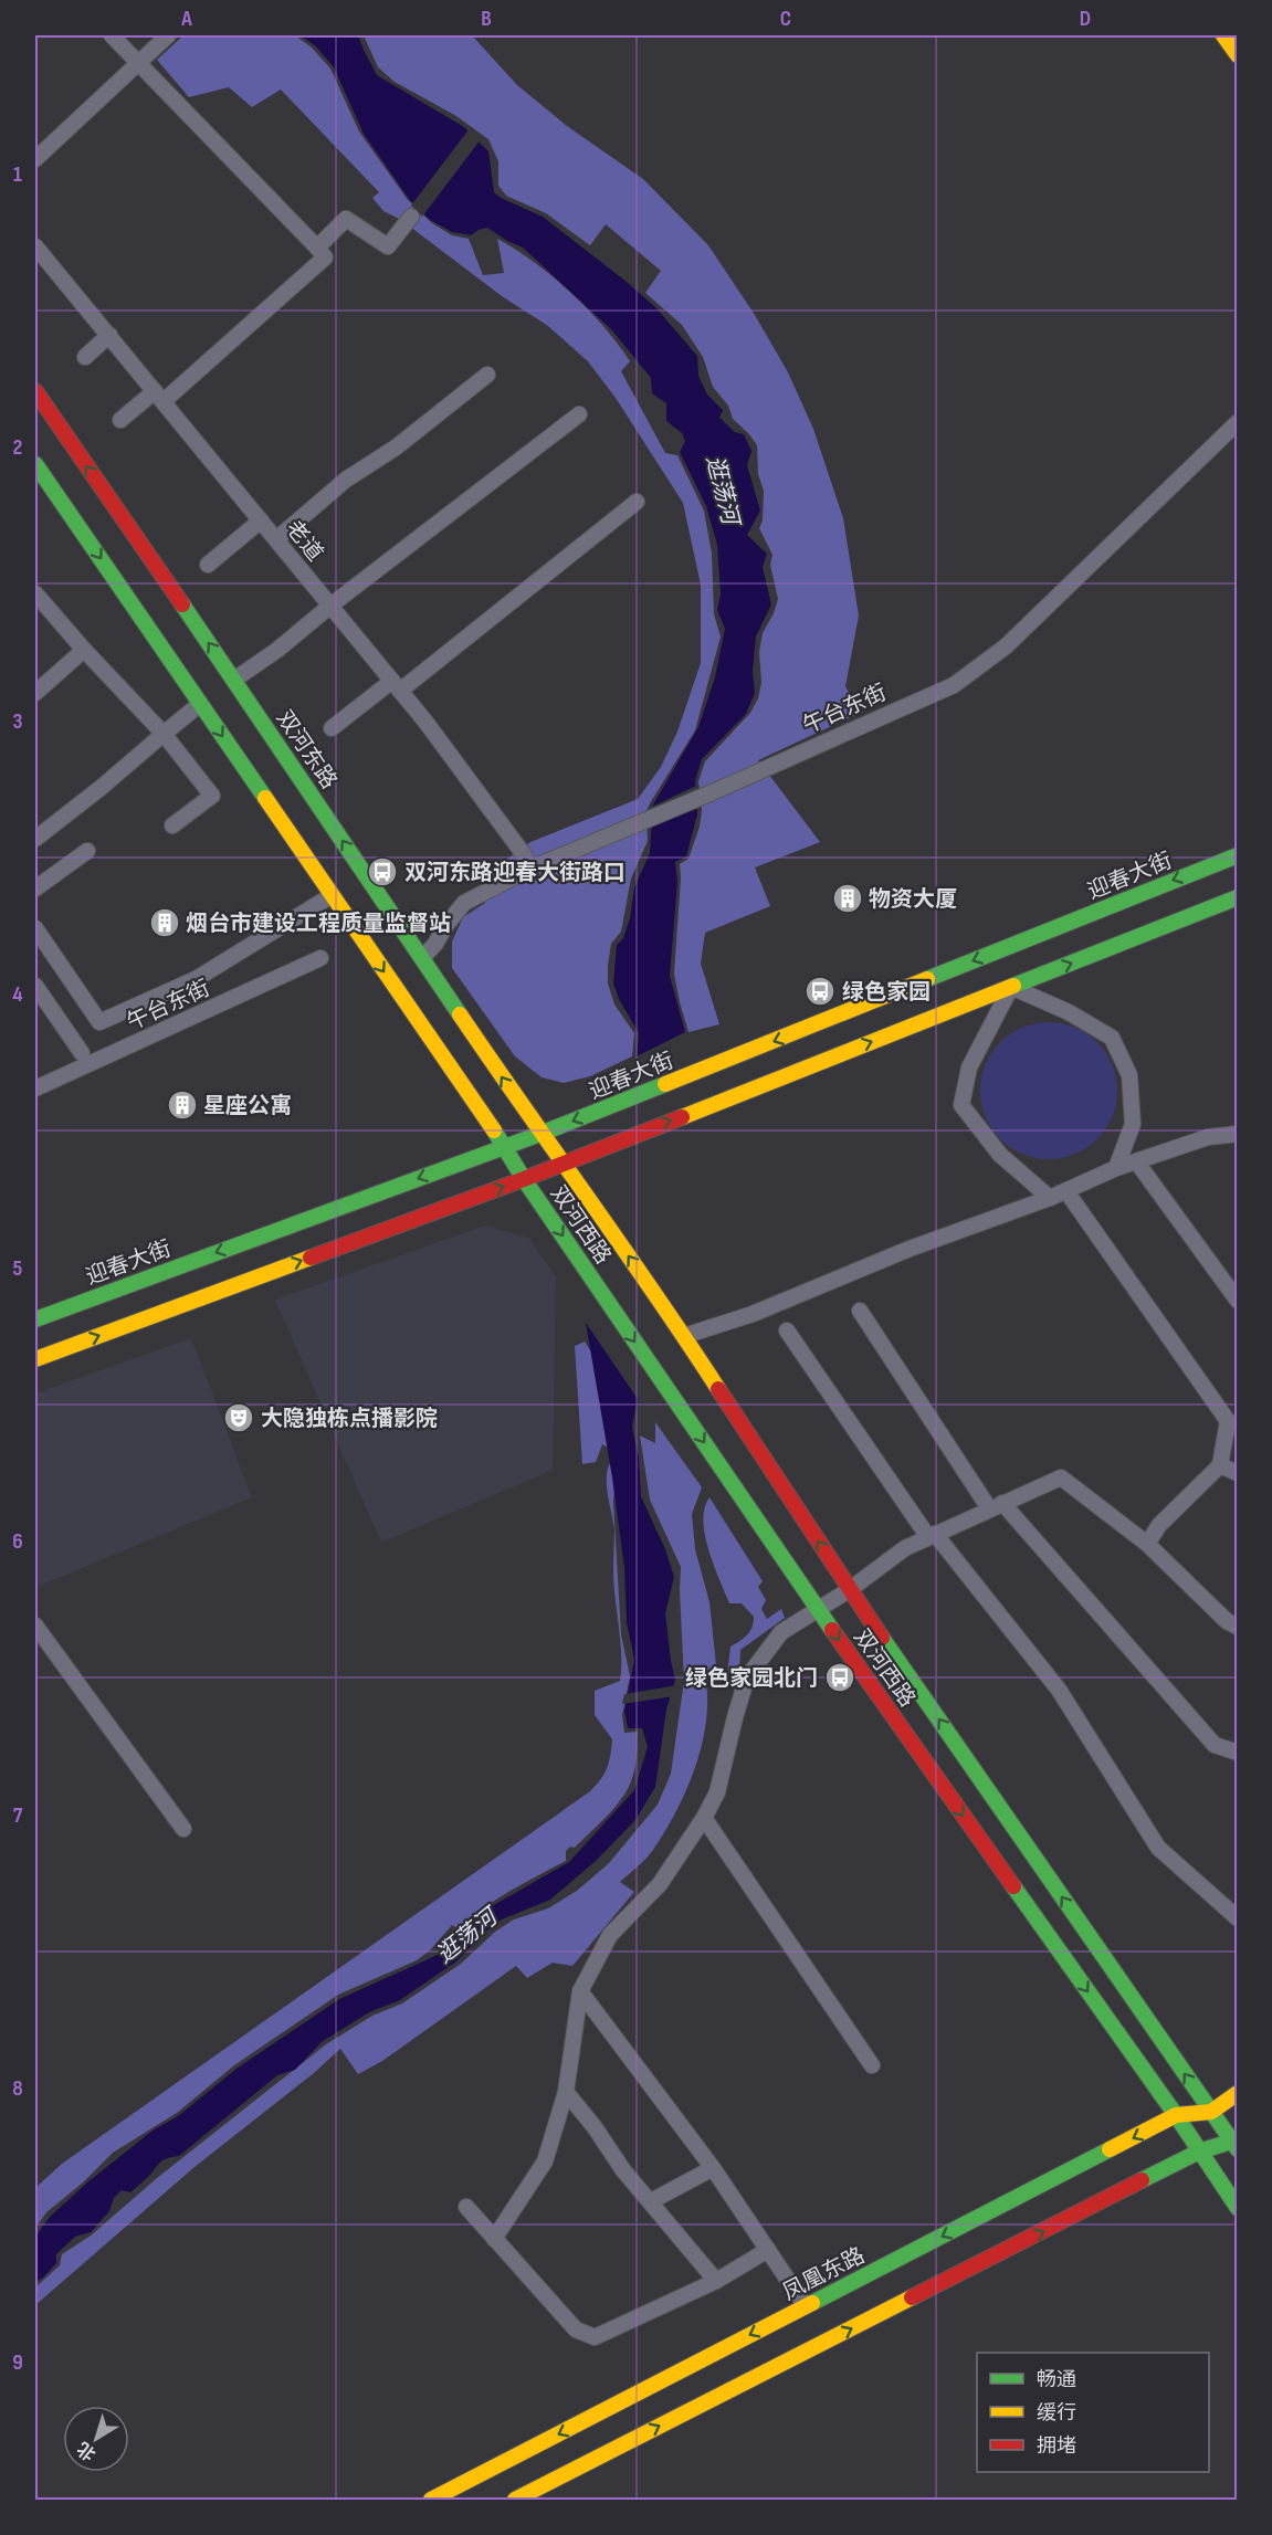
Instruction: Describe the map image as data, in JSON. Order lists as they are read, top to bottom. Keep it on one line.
{"streets":{"main road":["双河东路","迎春大街","双河西路","凤凰东路"],"street":["老道","午台东街"]},"crossings":[["老道","午台东街"],["午台东街","双河东路"],["双河东路","迎春大街"],["双河东路","双河西路"],["迎春大街","双河西路"],["双河西路","凤凰东路"]],"water":["逛荡河"],"places":{"bus stop":["双河东路迎春大街路口","绿色家园","绿色家园北门"],"building":["物资大厦","烟台市建设工程质量监督站","星座公寓"],"theatre":["大隐独栋点播影院"]},"legend":["畅通","缓行","拥堵"],"north":"bottom left","grid":{"columns":["A","B","C","D"],"rows":["1","2","3","4","5","6","7","8","9"]}}
